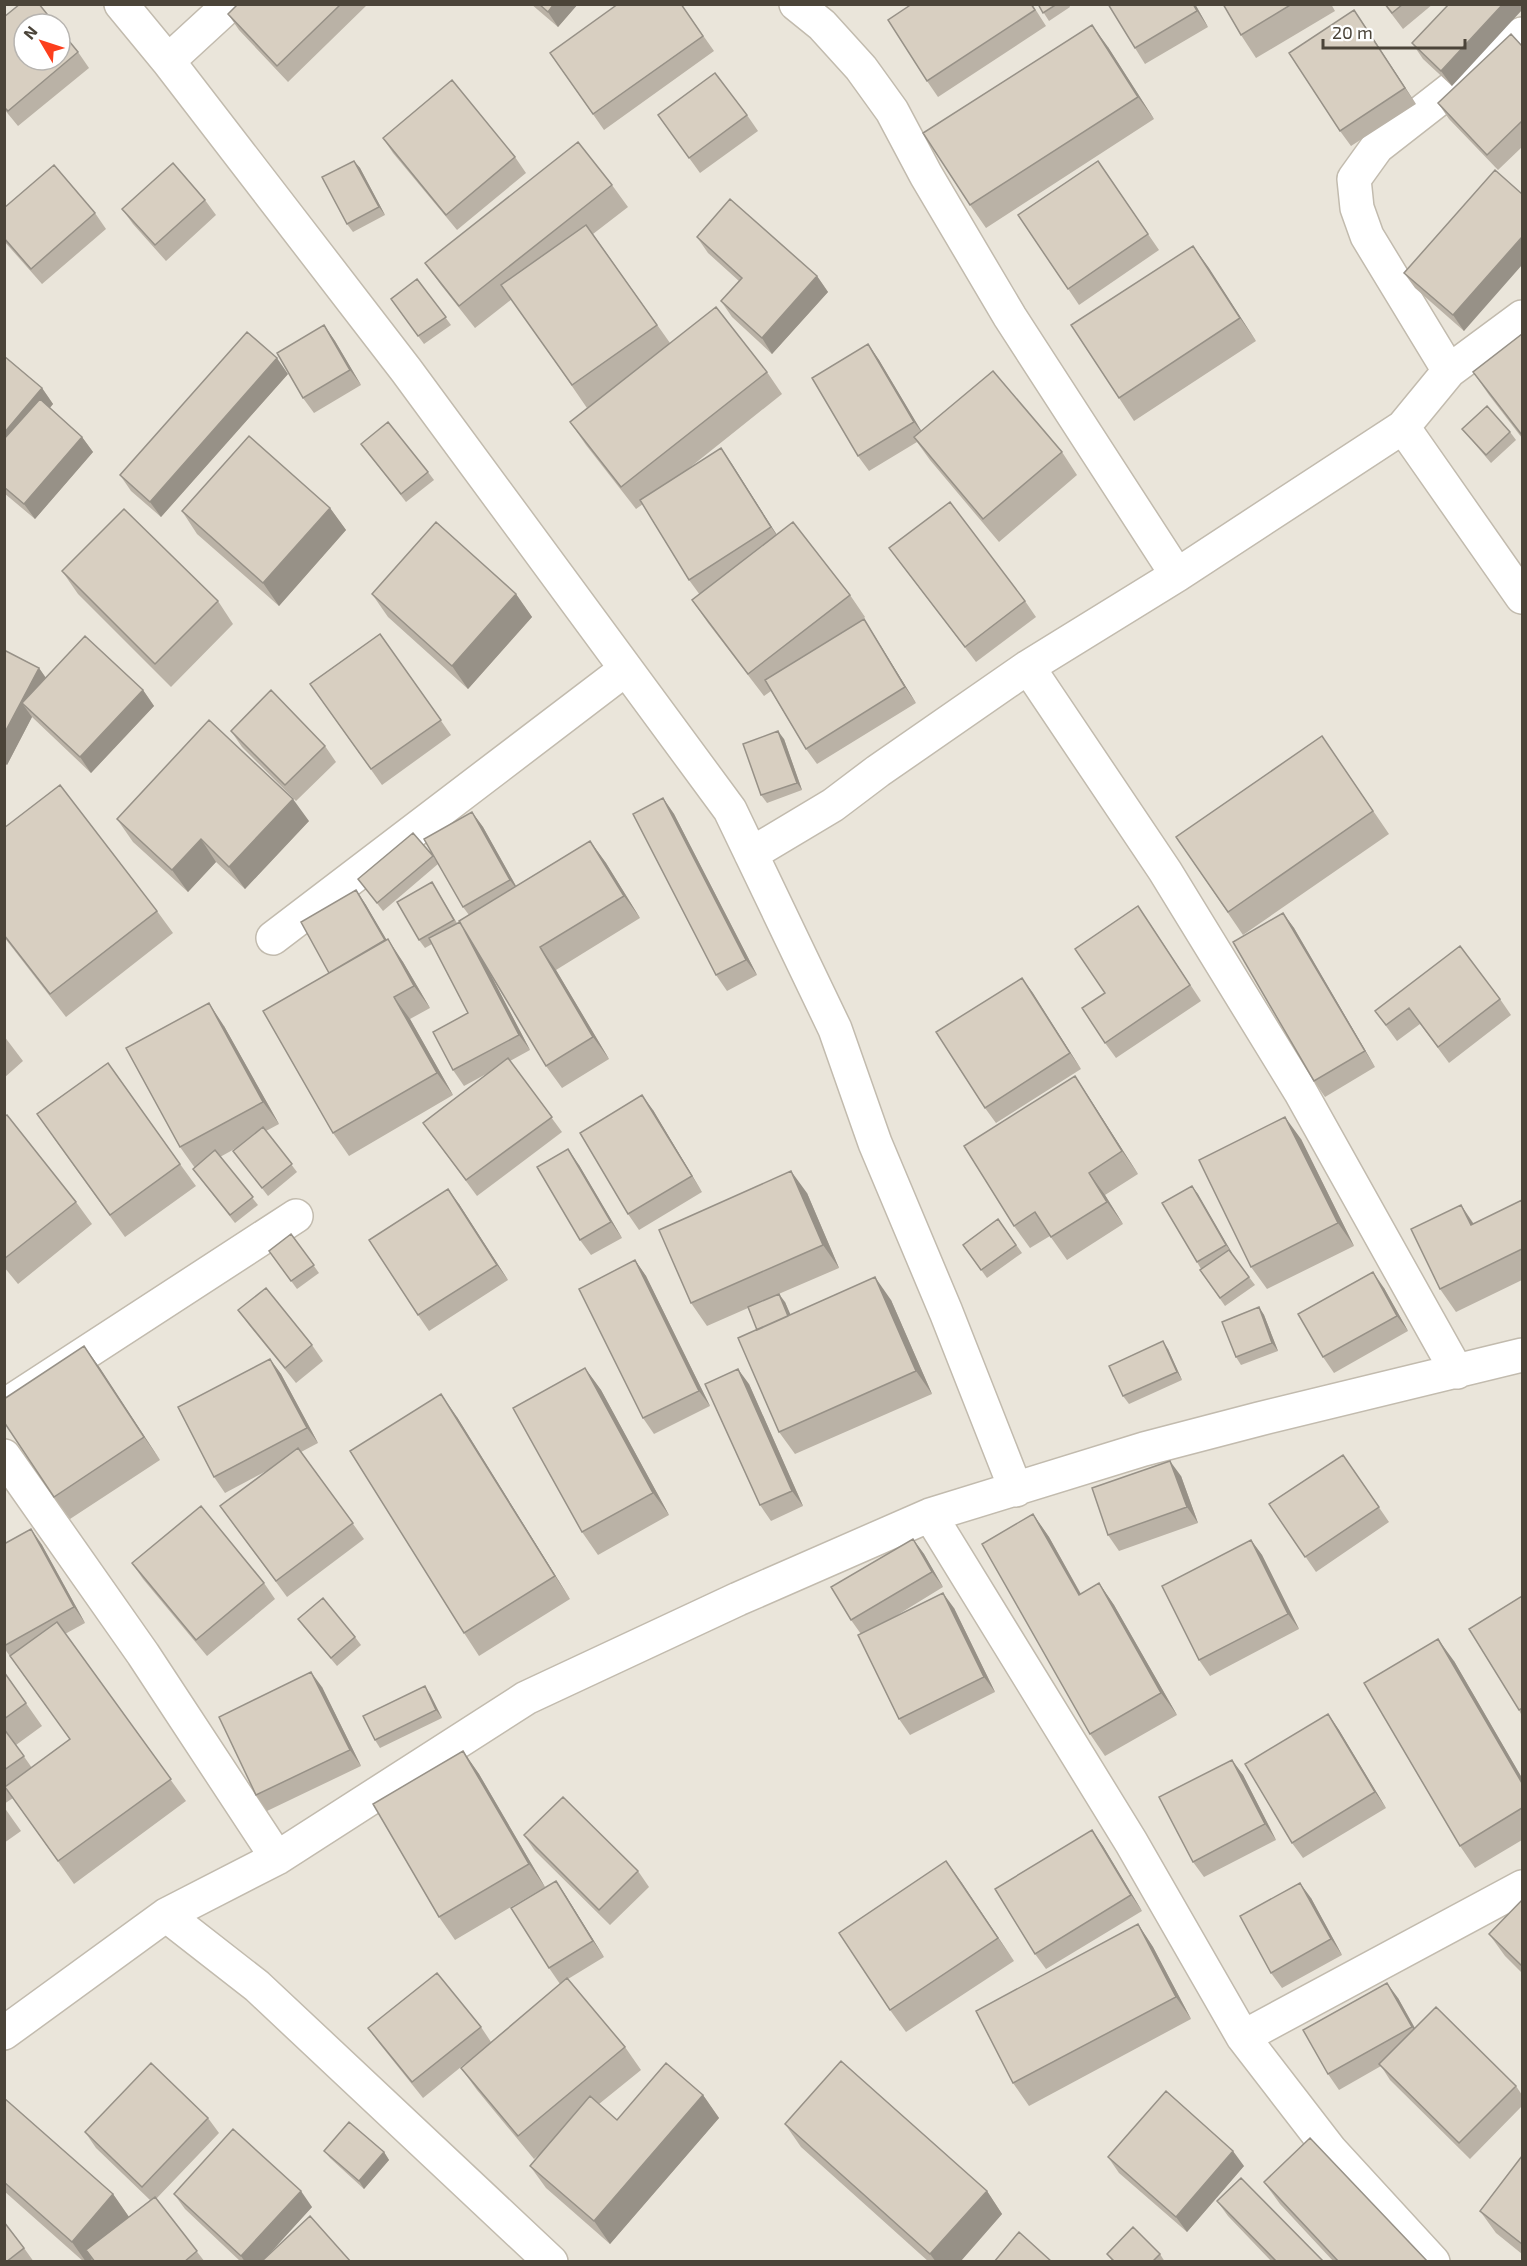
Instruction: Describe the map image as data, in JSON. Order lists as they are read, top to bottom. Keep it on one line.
{"scale_bar":"20 m","north":"top left"}
